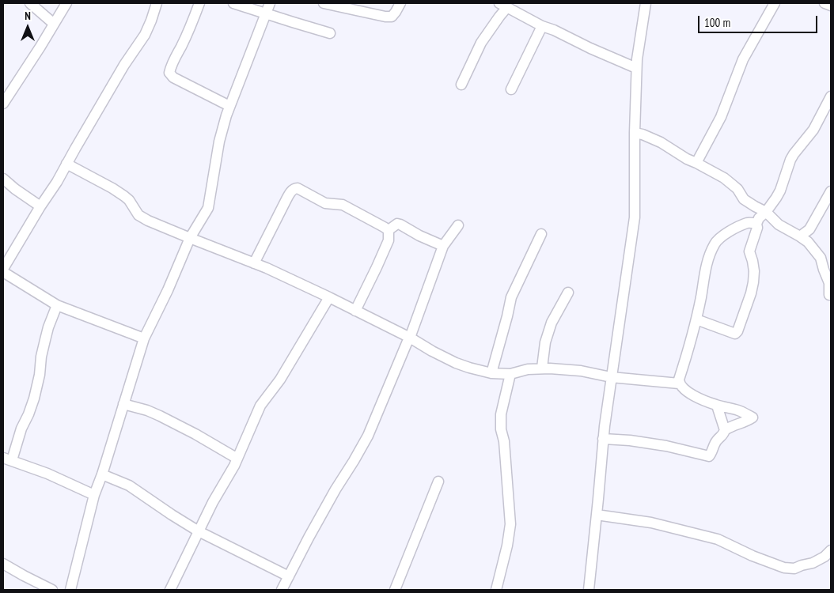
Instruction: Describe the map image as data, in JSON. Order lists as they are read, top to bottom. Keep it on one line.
{"scale_bar":"100 m","north":"top"}
